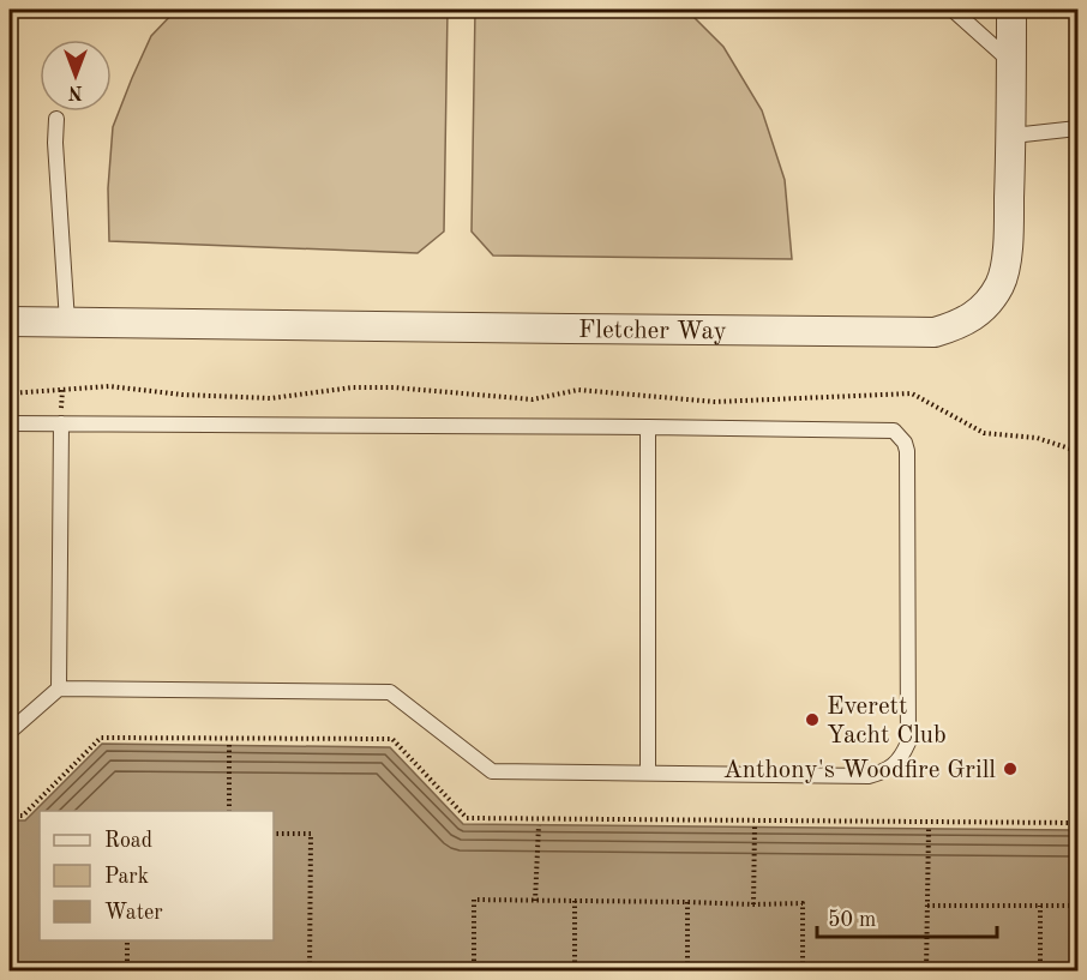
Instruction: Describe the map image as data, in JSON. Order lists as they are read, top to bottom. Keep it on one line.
{"streets":{"street":["Fletcher Way"]},"places":["Everett Yacht Club","Anthony's Woodfire Grill"],"legend":["Road","Park","Water"],"scale_bar":"50 m","north":"bottom"}
